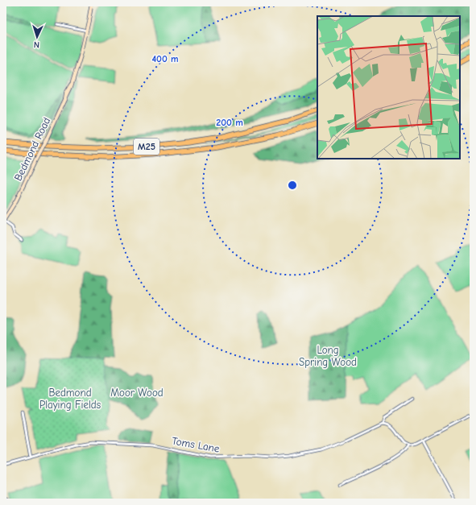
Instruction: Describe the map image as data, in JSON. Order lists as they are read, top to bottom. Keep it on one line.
{"streets":{"highway":["M25"],"street":["Bedmond Road","Toms Lane"]},"parks":["Long Spring Wood","Bedmond Playing Fields","Moor Wood"],"north":"bottom","rings":["400 m","200 m"]}
